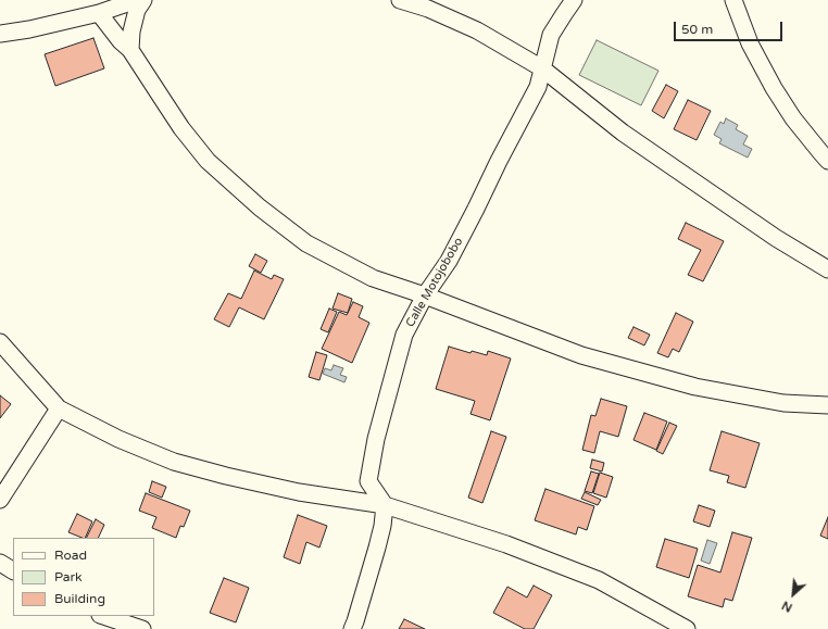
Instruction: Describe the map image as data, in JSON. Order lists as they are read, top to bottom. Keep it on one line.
{"streets":{"street":["Calle Motojobobo"]},"legend":["Road","Park","Building"],"scale_bar":"50 m","north":"bottom left"}
